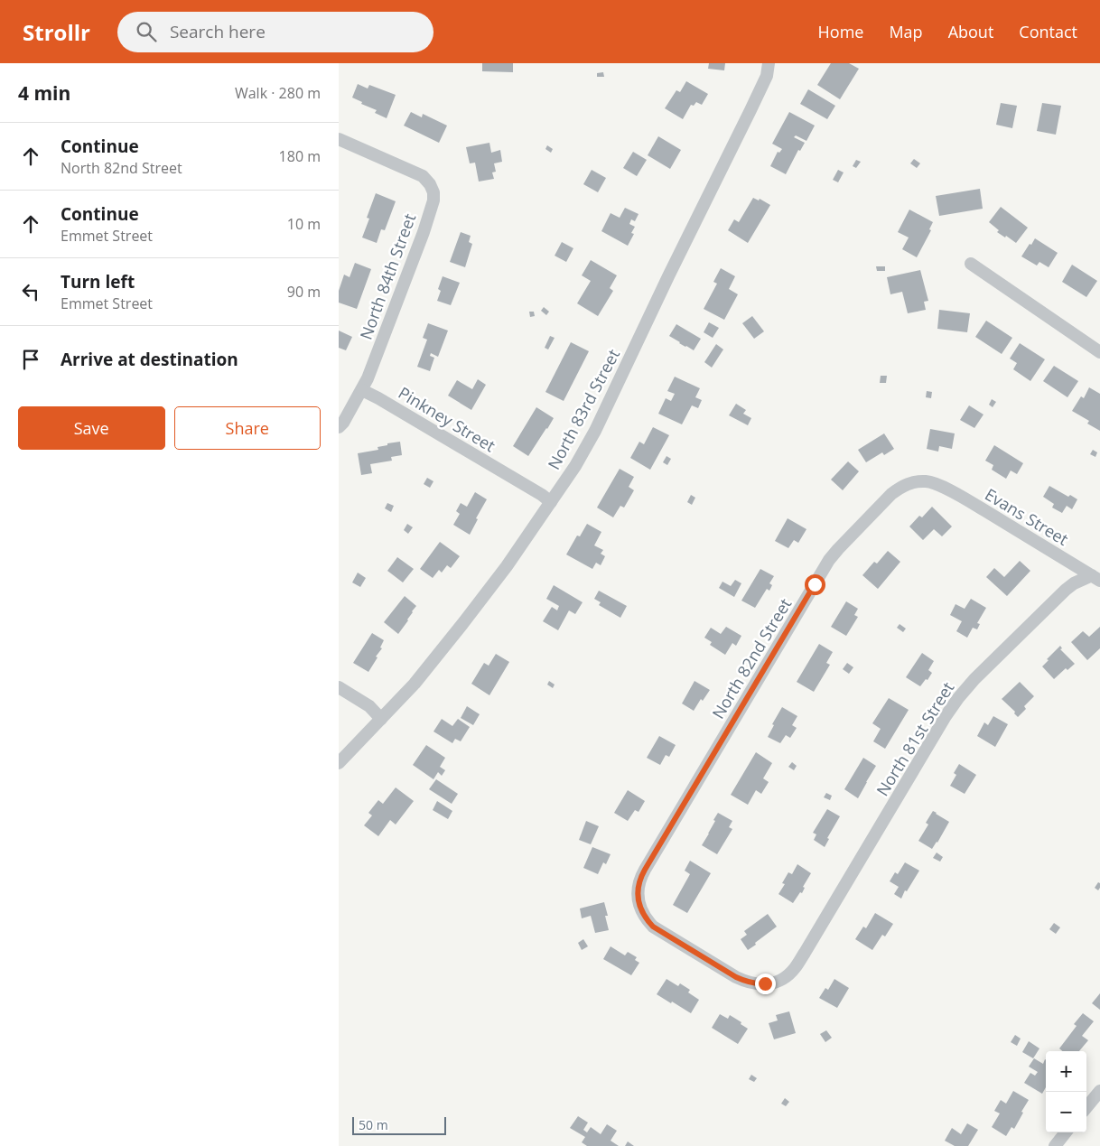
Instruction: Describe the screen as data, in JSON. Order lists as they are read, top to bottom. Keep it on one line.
{"streets":{"street":["North 84th Street","North 83rd Street","Pinkney Street","Evans Street","North 82nd Street","North 81st Street"]},"crossings":[["North 84th Street","Pinkney Street"],["North 83rd Street","Pinkney Street"],["Evans Street","North 82nd Street"],["Evans Street","North 81st Street"],["North 82nd Street","North 81st Street"]],"scale_bar":"50 m","page":{"header":"Strollr","search":"Search here","nav":["Home","Map","About","Contact"],"heading":["4 min","Walk · 280 m"],"list":[["Continue","North 82nd Street","180 m"],["Continue","Emmet Street","10 m"],["Turn left","Emmet Street","90 m"],"Arrive at destination"],"buttons":["Save","Share"],"map_buttons":["+","−"],"scale":"50 m"}}
